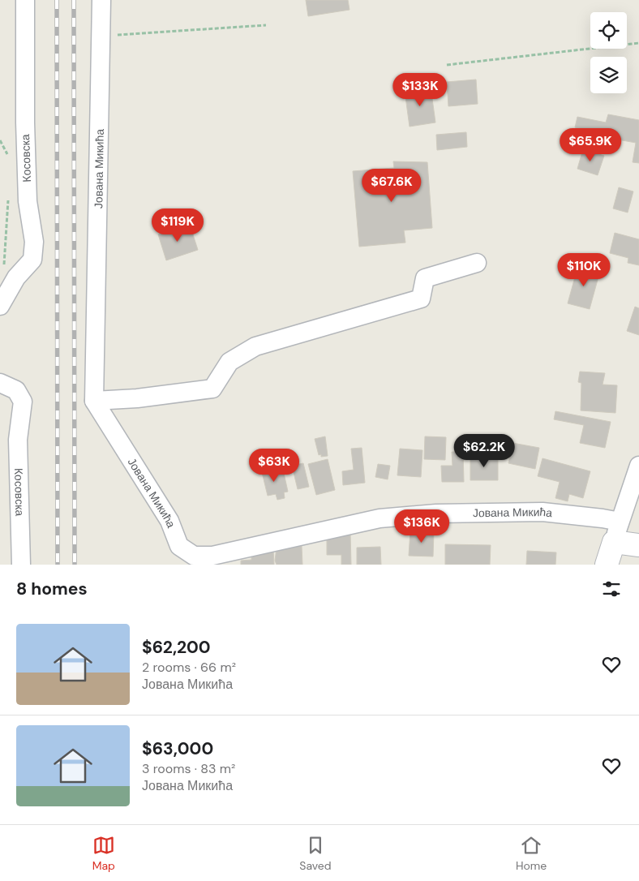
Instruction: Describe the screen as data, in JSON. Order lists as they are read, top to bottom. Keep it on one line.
{"streets":{"street":["Косовска","Јована Микића"]},"page":{"price":["$133K","$65.9K","$67.6K","$119K","$110K","$62.2K","$63K","$136K"],"heading":"8 homes","list":[{"name":"$62,200","note":"2 rooms · 66 m² · Јована Микића"},{"name":"$63,000","note":"3 rooms · 83 m² · Јована Микића"}],"tabs":["Map","Saved","Home"]}}
